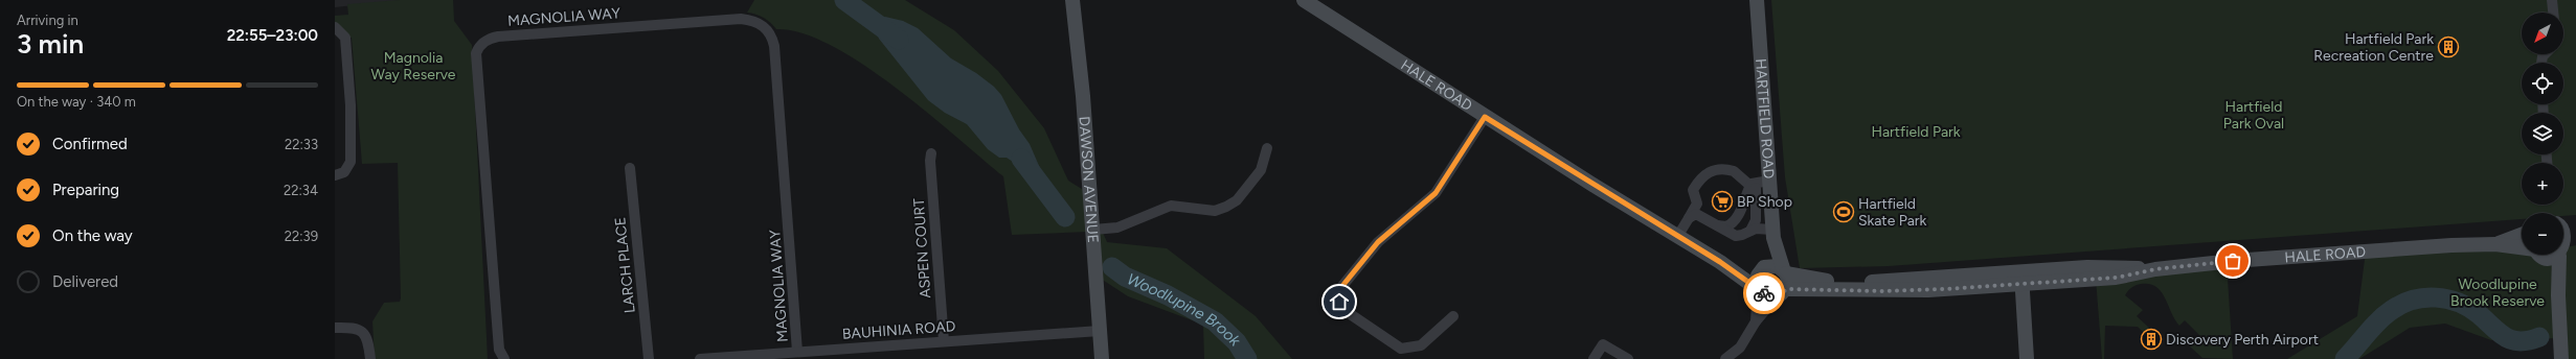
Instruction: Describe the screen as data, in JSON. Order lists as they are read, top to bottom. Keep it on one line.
{"streets":{"main road":["HALE ROAD","HARTFIELD ROAD","DAWSON AVENUE"],"street":["MAGNOLIA WAY","ASPEN COURT","LARCH PLACE","BAUHINIA ROAD"]},"crossings":[["MAGNOLIA WAY","BAUHINIA ROAD"],["HALE ROAD","HARTFIELD ROAD"],["DAWSON AVENUE","BAUHINIA ROAD"],["ASPEN COURT","BAUHINIA ROAD"]],"water":["Woodlupine Brook"],"parks":["Magnolia Way Reserve","Hartfield Park Oval","Hartfield Park","Woodlupine Brook Reserve"],"places":{"building":["Hartfield Park Recreation Centre","Discovery Perth Airport"],"supermarket":["BP Shop"],"sports":["Hartfield Skate Park"]},"north":"bottom left","page":{"heading":["3 min","Arriving in","22:55–23:00"],"map_buttons":["+","−"],"bar":"On the way · 340 m","list":[["Confirmed","22:33"],["Preparing","22:34"],["On the way","22:39"],"Delivered"]}}
